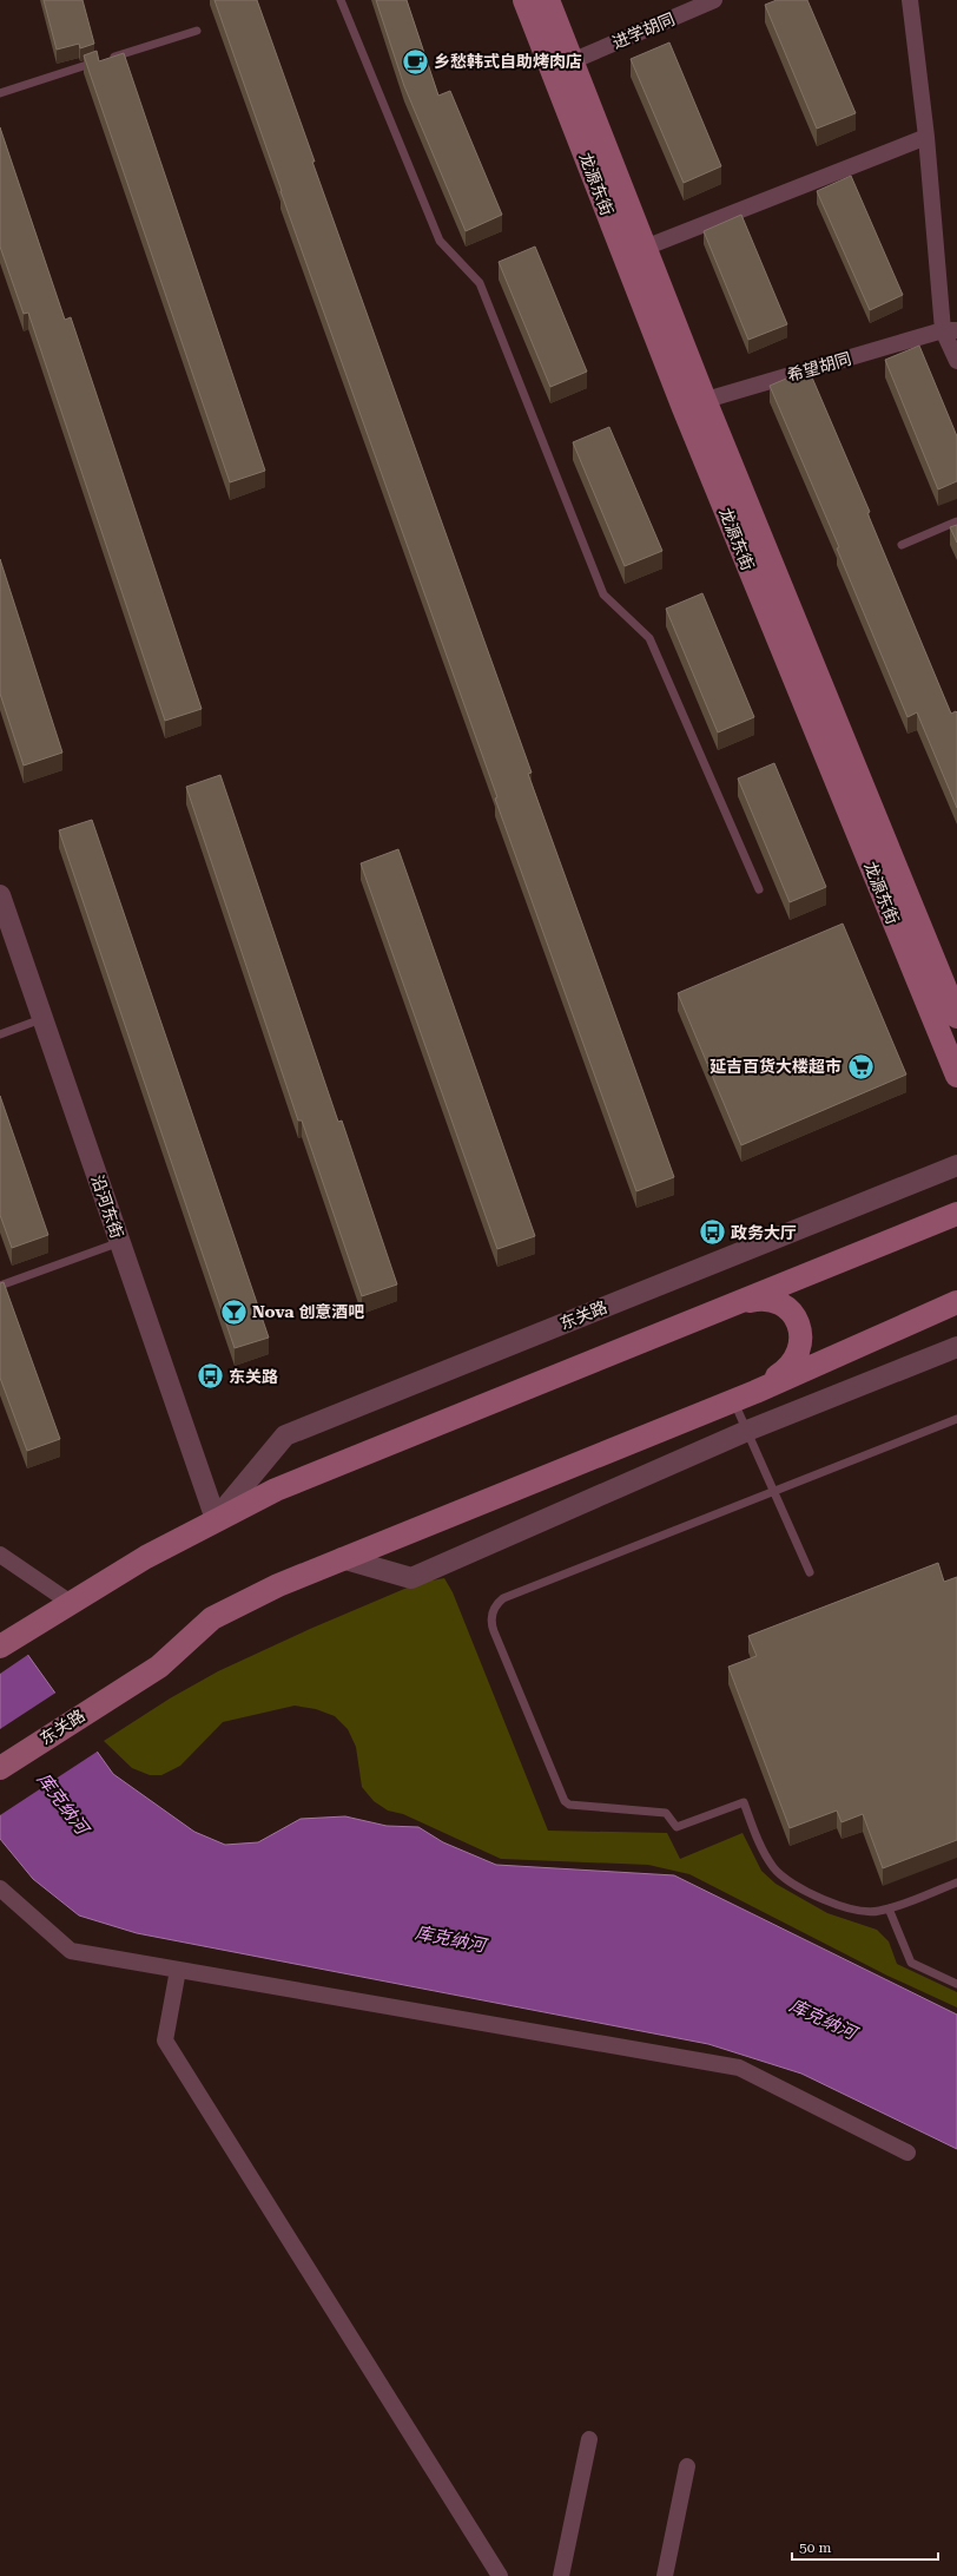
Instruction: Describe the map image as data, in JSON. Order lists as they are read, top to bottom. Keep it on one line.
{"streets":{"main road":["龙源东街","东关路"],"street":["进学胡同","希望胡同","沿河东街"]},"crossings":[["进学胡同","龙源东街"],["龙源东街","希望胡同"],["沿河东街","东关路"]],"water":["库克纳河"],"places":{"cafe":["乡愁韩式自助烤肉店"],"supermarket":["延吉百货大楼超市"],"bus stop":["政务大厅","东关路"],"bar":["Nova 创意酒吧"]},"scale_bar":"50 m"}
